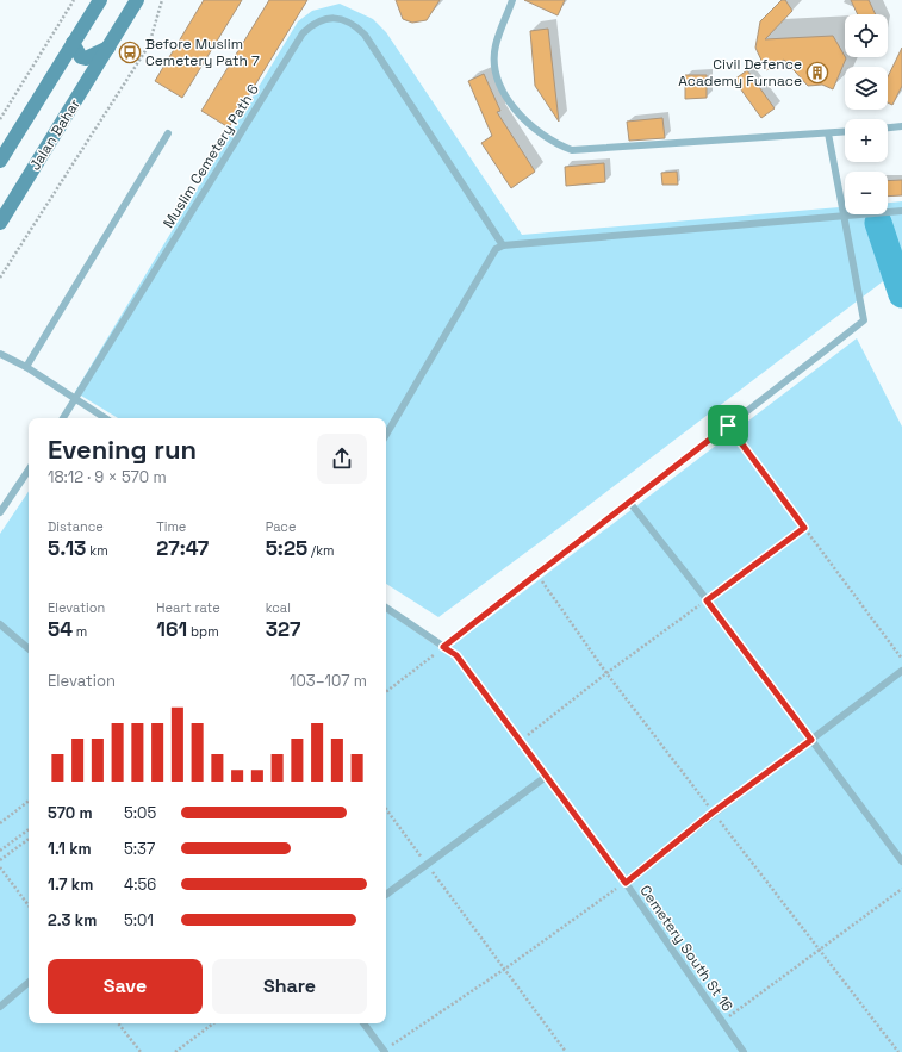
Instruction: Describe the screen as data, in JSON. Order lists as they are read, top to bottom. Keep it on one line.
{"streets":{"main road":["Jalan Bahar"],"lane":["Muslim Cemetery Path 6","Cemetery South St 16"]},"places":{"bus stop":["Before Muslim Cemetery Path 7"],"building":["Civil Defence Academy Furnace"]},"page":{"map_buttons":["+","−"],"heading":["Evening run","18:12 · 9 × 570 m"],"stats":[["Distance","5.13 km"],["Time","27:47"],["Pace","5:25 /km"],["Elevation","54 m"],["Heart rate","161 bpm"],["kcal","327"]],"chart":["Elevation","103–107 m"],"list":[{"name":"570 m","note":"5:05"},{"name":"1.1 km","note":"5:37"},{"name":"1.7 km","note":"4:56"},{"name":"2.3 km","note":"5:01"}],"buttons":["Save","Share"]}}
